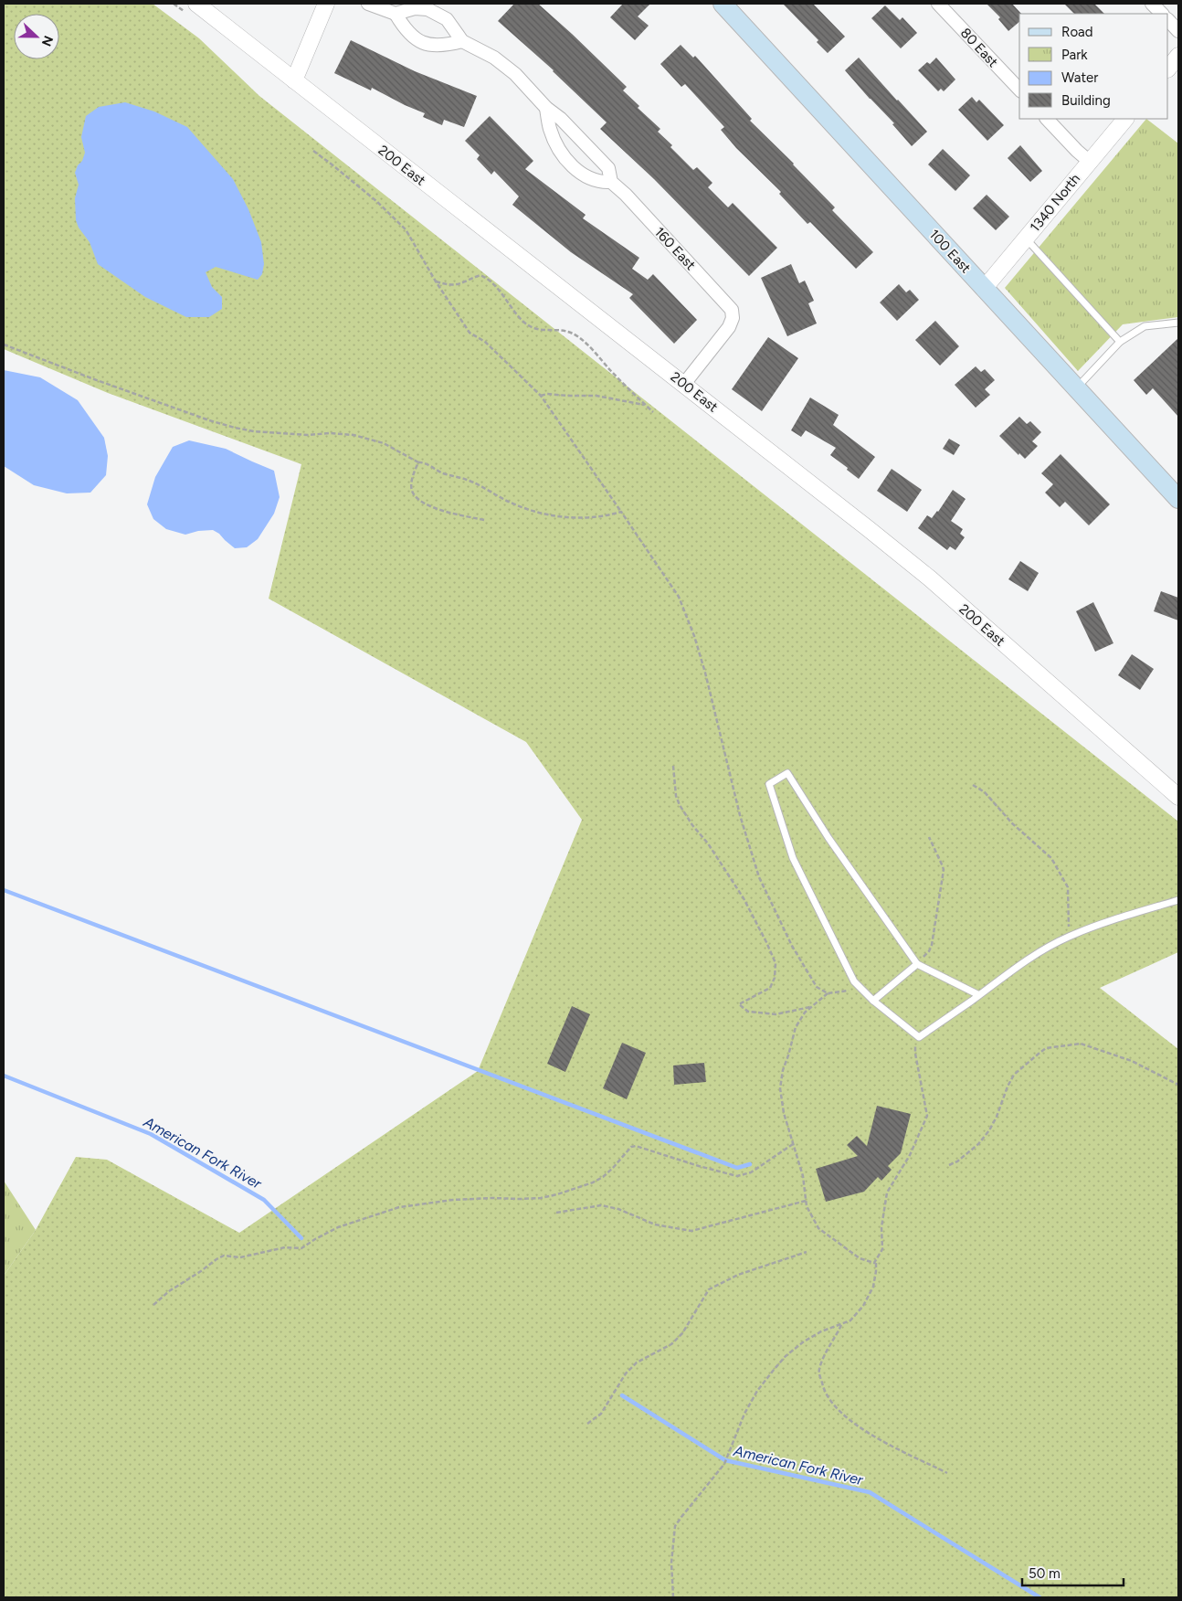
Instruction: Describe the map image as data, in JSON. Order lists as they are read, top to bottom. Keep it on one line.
{"streets":{"main road":["100 East"],"street":["80 East","200 East","1340 North","160 East"]},"crossings":[["200 East","160 East"],["1340 North","100 East"]],"water":["American Fork River"],"legend":["Road","Park","Water","Building"],"scale_bar":"50 m","north":"right"}
